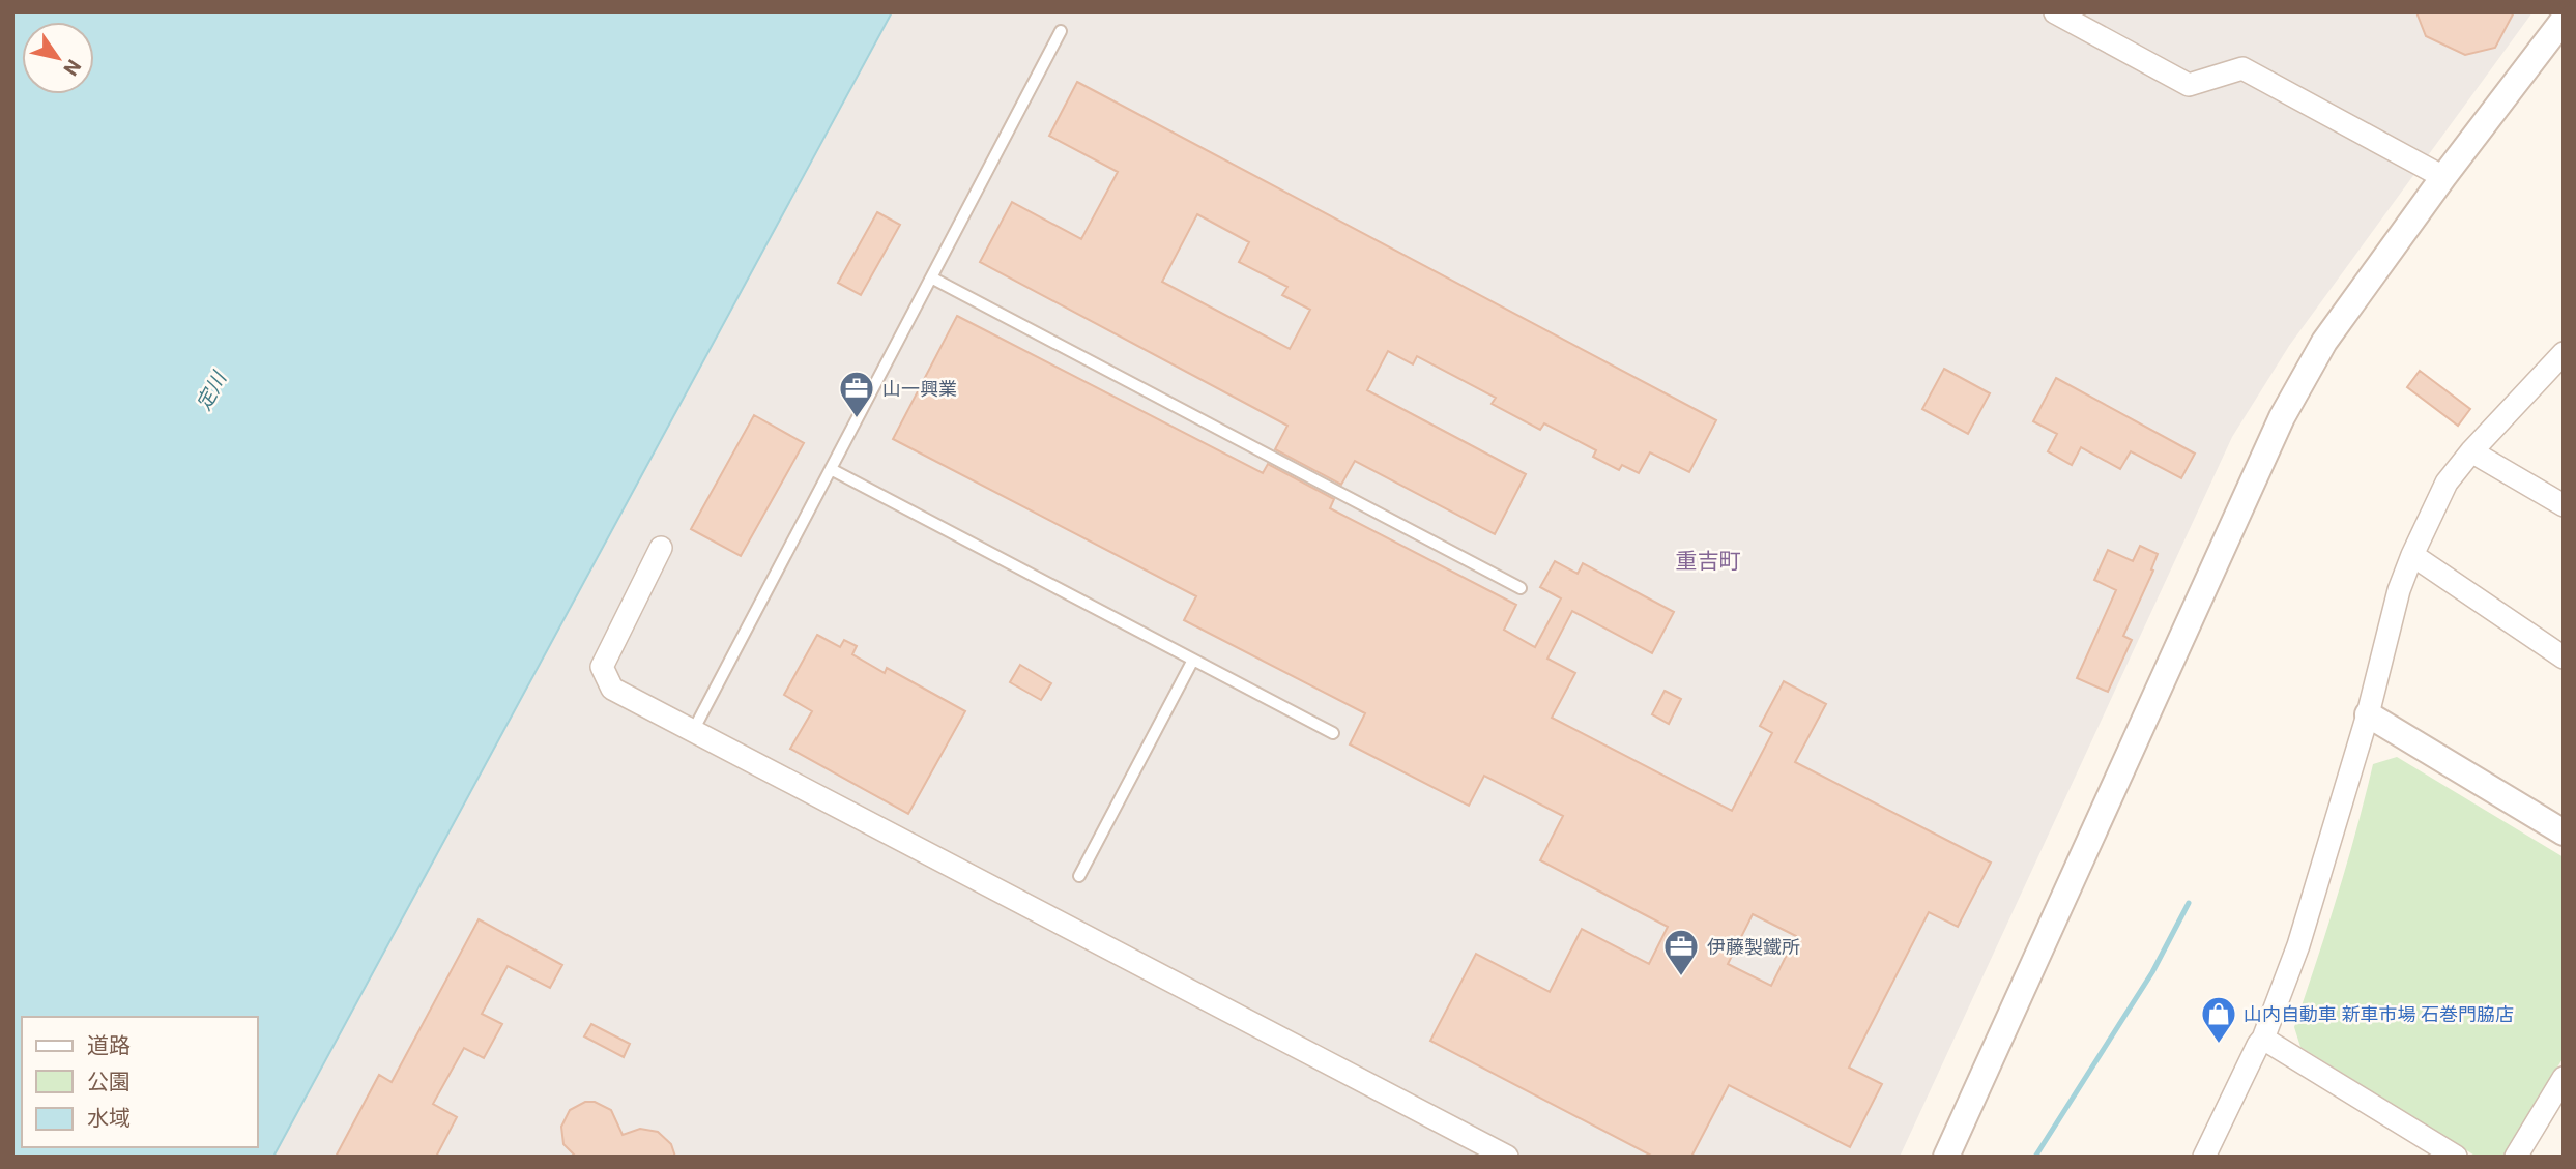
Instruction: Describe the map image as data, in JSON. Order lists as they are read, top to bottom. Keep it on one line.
{"districts":["重吉町"],"water":["定川"],"places":{"office":["山一興業","伊藤製鐵所"],"shop":["山内自動車 新車市場 石巻門脇店"]},"legend":["道路","公園","水域"],"north":"bottom right"}
